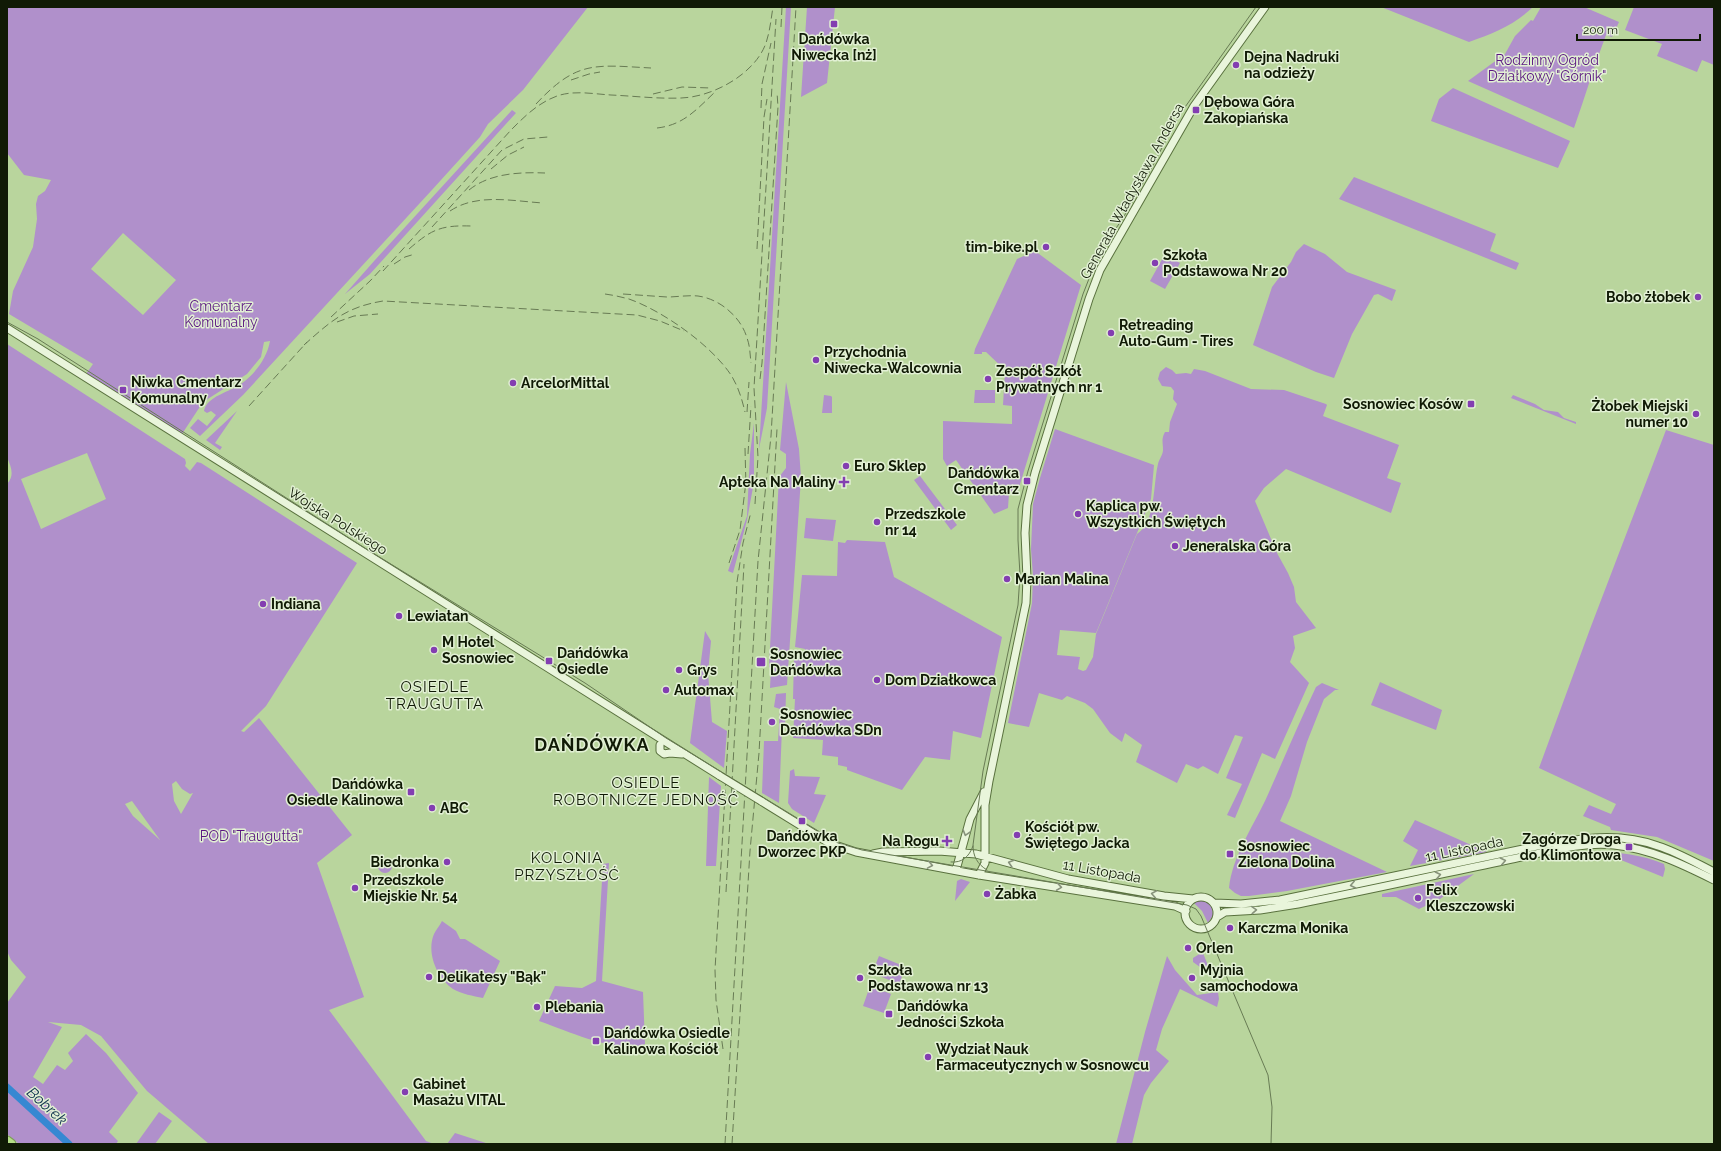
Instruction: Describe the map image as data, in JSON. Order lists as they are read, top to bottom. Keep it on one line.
{"streets":{"main road":["Generała Władysława Andersa","Wojska Polskiego","11 Listopada"]},"crossings":[["Generała Władysława Andersa","11 Listopada"]],"districts":["OSIEDLE TRAUGUTTA","DAŃDÓWKA","OSIEDLE ROBOTNICZE JEDNOŚĆ","KOLONIA PRZYSZŁOŚĆ"],"water":["Bobrek"],"parks":["Rodzinny Ogród Działkowy \"Górnik\"","Cmentarz Komunalny","POD \"Traugutta\""],"places":{"transit":["Dańdówka Niwecka [nż]","Dębowa Góra Zakopiańska","Niwka Cmentarz Komunalny","Sosnowiec Kosów","Dańdówka Cmentarz","Dańdówka Osiedle","Sosnowiec Dańdówka","Dańdówka Osiedle Kalinowa","Dańdówka Dworzec PKP","Zagórze Droga do Klimontowa","Sosnowiec Zielona Dolina","Dańdówka Jedności Szkoła","Dańdówka Osiedle Kalinowa Kościół"],"other":["Dejna Nadruki na odzieży","tim-bike.pl","Szkoła Podstawowa Nr 20","Bobo żłobek","Retreading Auto-Gum - Tires","Przychodnia Niwecka-Walcownia","Zespół Szkół Prywatnych nr 1","ArcelorMittal","Żłobek Miejski numer 10","Euro Sklep","Kaplica pw. Wszystkich Świętych","Przedszkole nr 14","Jeneralska Góra","Marian Malina","Indiana","Lewiatan","M Hotel Sosnowiec","Grys","Dom Działkowca","Automax","Sosnowiec Dańdówka SDn","ABC","Kościół pw. Świętego Jacka","Biedronka","Przedszkole Miejskie Nr. 54","Żabka","Felix Kleszczowski","Karczma Monika","Orlen","Delikatesy \"Bąk\"","Szkoła Podstawowa nr 13","Myjnia samochodowa","Plebania","Wydział Nauk Farmaceutycznych w Sosnowcu","Gabinet Masażu VITAL"],"health":["Apteka Na Maliny","Na Rogu"]},"scale_bar":"200 m"}
